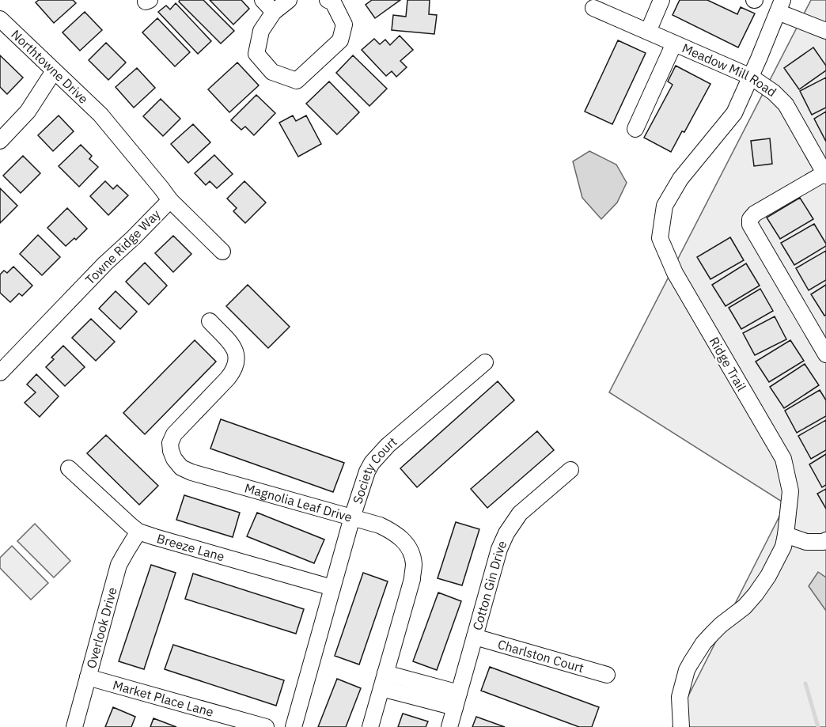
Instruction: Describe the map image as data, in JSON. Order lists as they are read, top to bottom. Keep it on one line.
{"streets":{"street":["Northtowne Drive","Meadow Mill Road","Towne Ridge Way","Ridge Trail","Society Court","Magnolia Leaf Drive","Breeze Lane","Cotton Gin Drive","Overlook Drive","Charlston Court","Market Place Lane"]},"crossings":[["Northtowne Drive","Towne Ridge Way"],["Meadow Mill Road","Ridge Trail"],["Society Court","Magnolia Leaf Drive"],["Society Court","Breeze Lane"],["Breeze Lane","Overlook Drive"],["Cotton Gin Drive","Charlston Court"],["Overlook Drive","Market Place Lane"]]}
